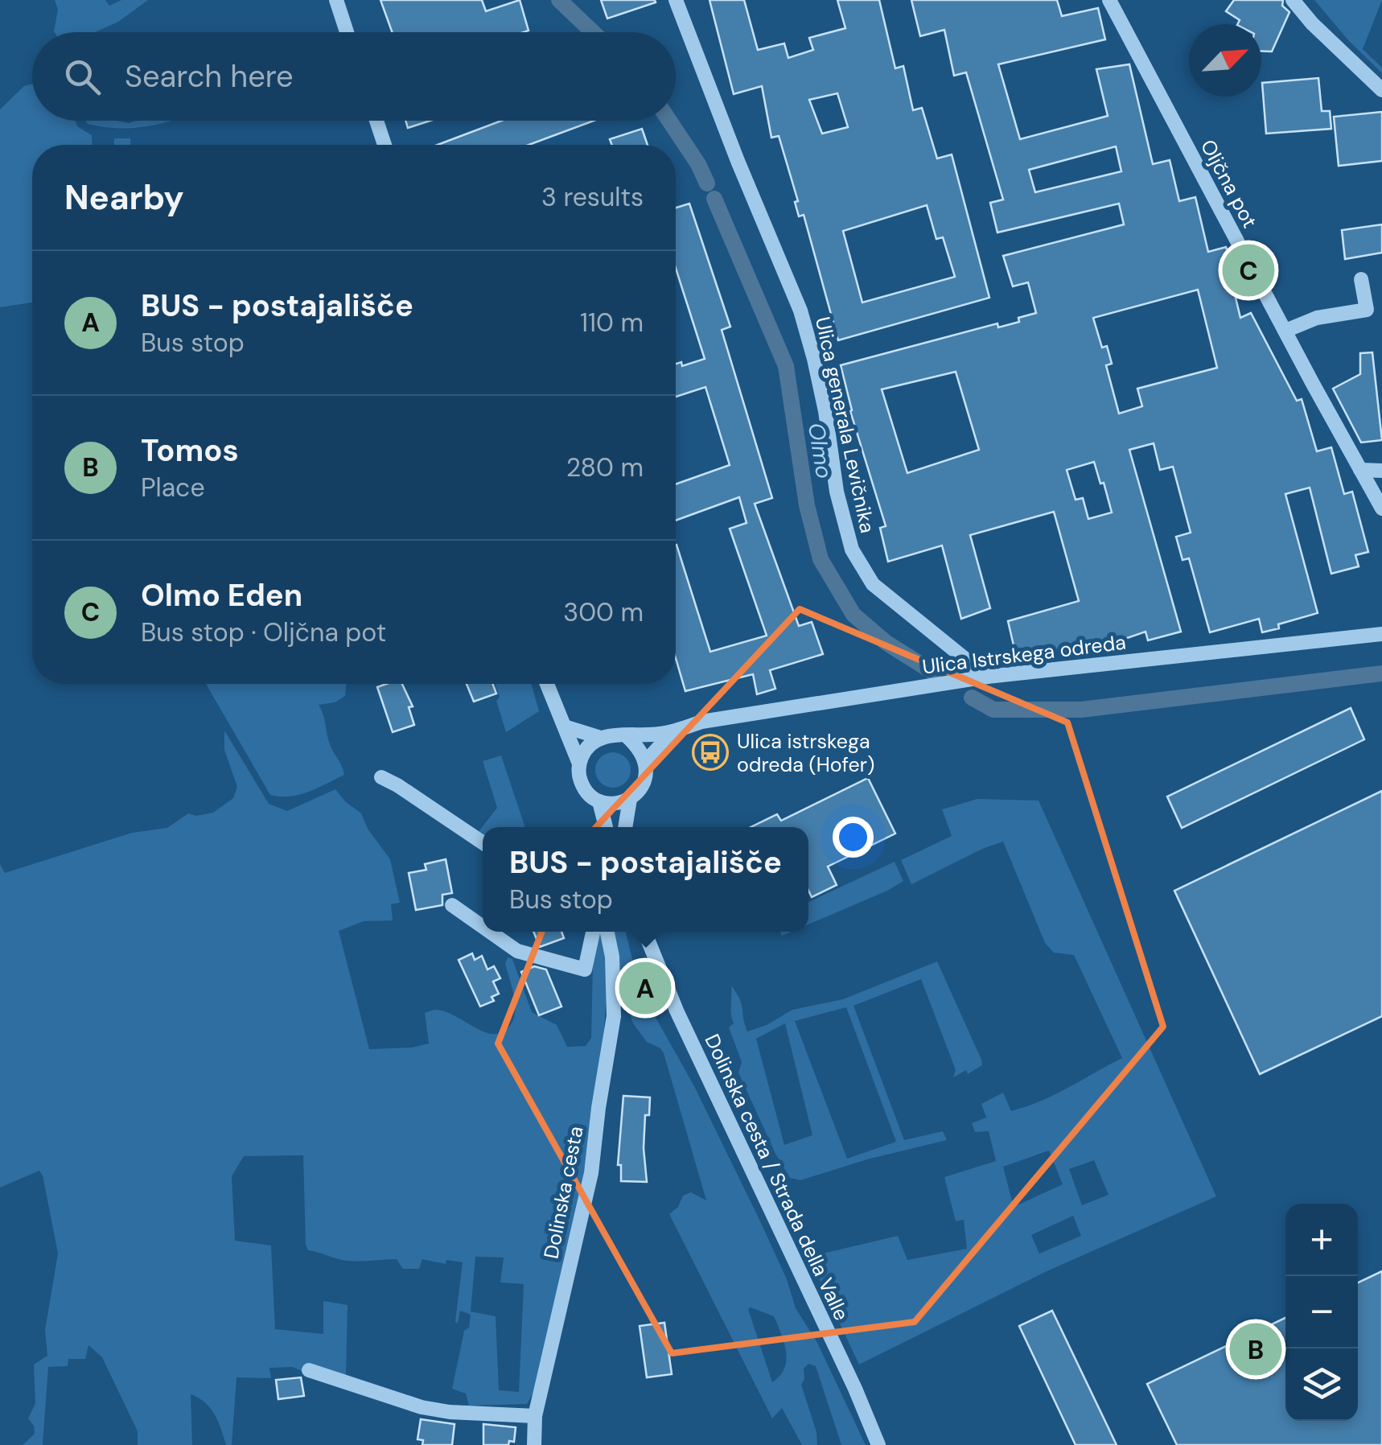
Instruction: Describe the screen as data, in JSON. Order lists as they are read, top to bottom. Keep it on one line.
{"streets":{"street":["Oljčna pot","Ulica generala Levičnika","Ulica Istrskega odreda","Dolinska cesta / Strada della Valle","Dolinska cesta"]},"crossings":[["Ulica generala Levičnika","Ulica Istrskega odreda"]],"water":["Olmo"],"places":{"bus stop":["Ulica istrskega odreda (Hofer)"]},"north":"top right","page":{"search":"Search here","heading":["Nearby","3 results"],"pins":["C","A","B"],"list":[{"mark":"A","name":"BUS - postajališče","note":"Bus stop","value":"110 m"},{"mark":"B","name":"Tomos","note":"Place","value":"280 m"},{"mark":"C","name":"Olmo Eden","note":"Bus stop · Oljčna pot","value":"300 m"}],"popup":["BUS - postajališče","Bus stop"],"map_buttons":["+","−"]}}
